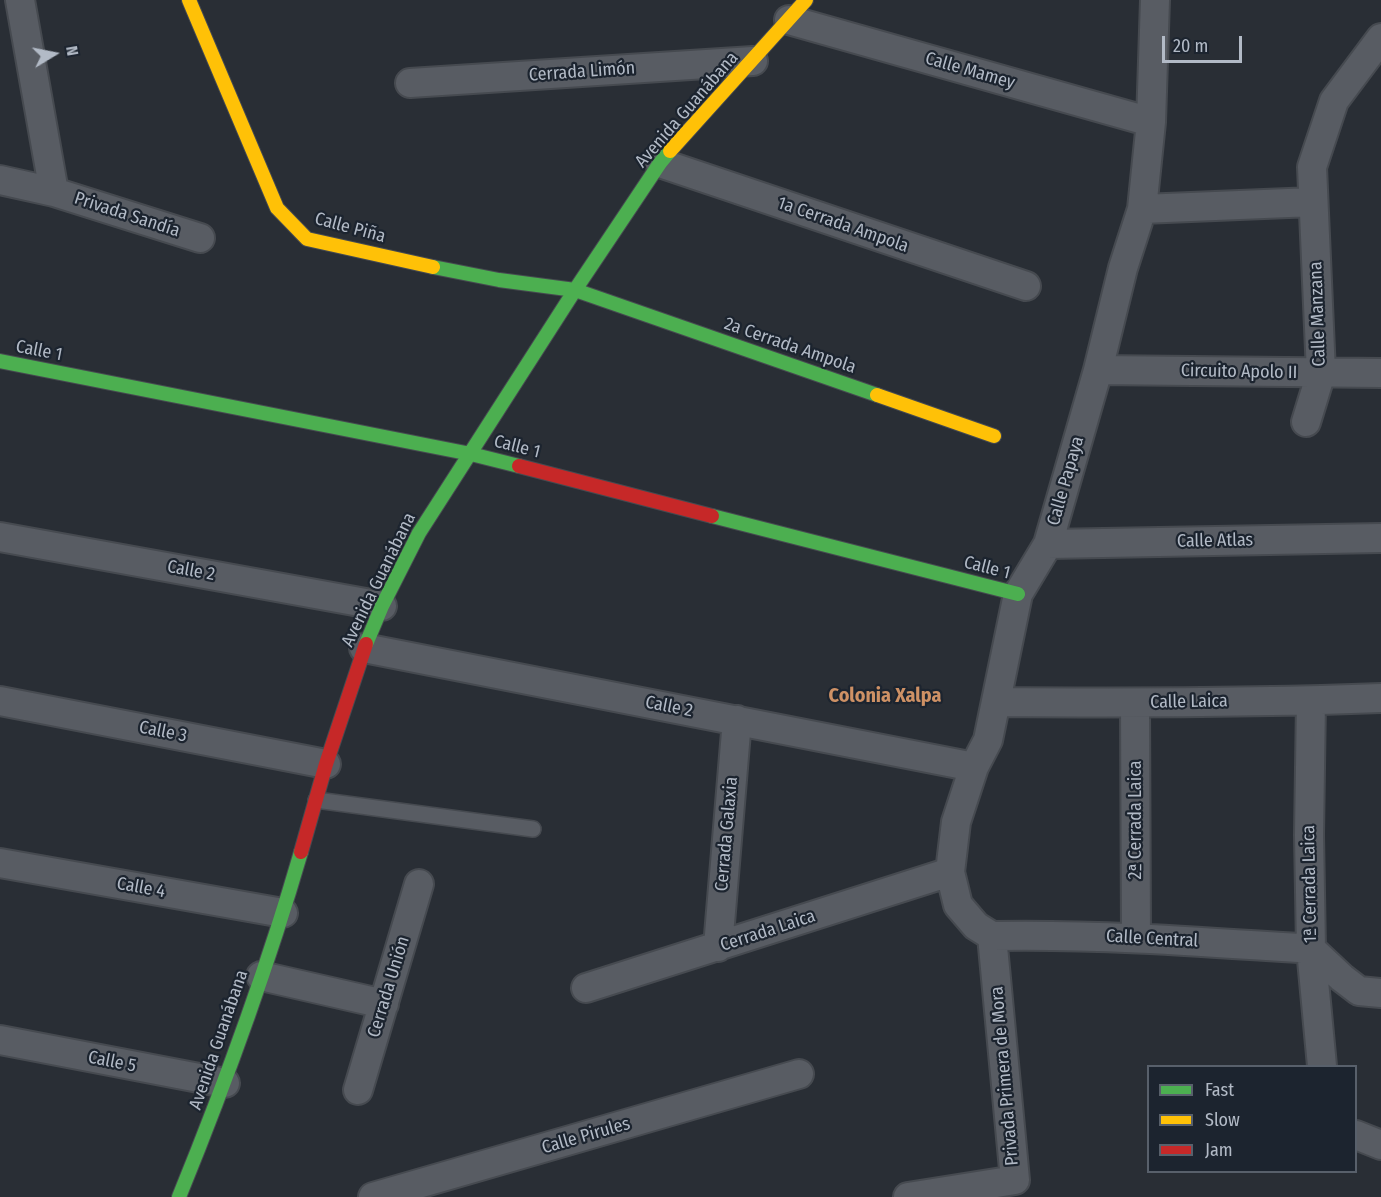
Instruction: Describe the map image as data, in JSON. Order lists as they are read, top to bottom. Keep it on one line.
{"streets":{"street":["Calle Mamey","Cerrada Limón","Avenida Guanábana","Privada Sandía","1a Cerrada Ampola","Calle Piña","Calle Manzana","2a Cerrada Ampola","Calle 1","Circuito Apolo II","Calle Papaya","Calle Atlas","Calle 2","Calle Laica","Calle 3","2ª Cerrada Laica","Cerrada Galaxia","1ª Cerrada Laica","Calle 4","Cerrada Laica","Calle Central","Cerrada Unión","Calle 5","Privada Primera de Mora","Calle Pirules"]},"crossings":[["Calle Mamey","Avenida Guanábana"],["Calle Mamey","Calle Papaya"],["Cerrada Limón","Avenida Guanábana"],["Avenida Guanábana","1a Cerrada Ampola"],["Avenida Guanábana","Calle Piña"],["Avenida Guanábana","2a Cerrada Ampola"],["Avenida Guanábana","Calle 1"],["Avenida Guanábana","Calle 2"],["Avenida Guanábana","Calle 3"],["Avenida Guanábana","Calle 4"],["Avenida Guanábana","Calle 5"],["Calle Piña","2a Cerrada Ampola"],["Calle Manzana","Circuito Apolo II"],["Calle 1","Calle Papaya"],["Circuito Apolo II","Calle Papaya"],["Calle Papaya","Calle Atlas"],["Calle Papaya","Calle 2"],["Calle Papaya","Calle Laica"],["Calle Papaya","Cerrada Laica"],["Calle Papaya","Calle Central"],["Calle Papaya","Privada Primera de Mora"],["Calle 2","Cerrada Galaxia"],["Calle Laica","2ª Cerrada Laica"],["Calle Laica","1ª Cerrada Laica"],["2ª Cerrada Laica","Calle Central"],["Cerrada Galaxia","Cerrada Laica"],["1ª Cerrada Laica","Calle Central"],["Calle Central","Privada Primera de Mora"]],"districts":["Colonia Xalpa"],"legend":["Fast","Slow","Jam"],"scale_bar":"20 m","north":"right"}
